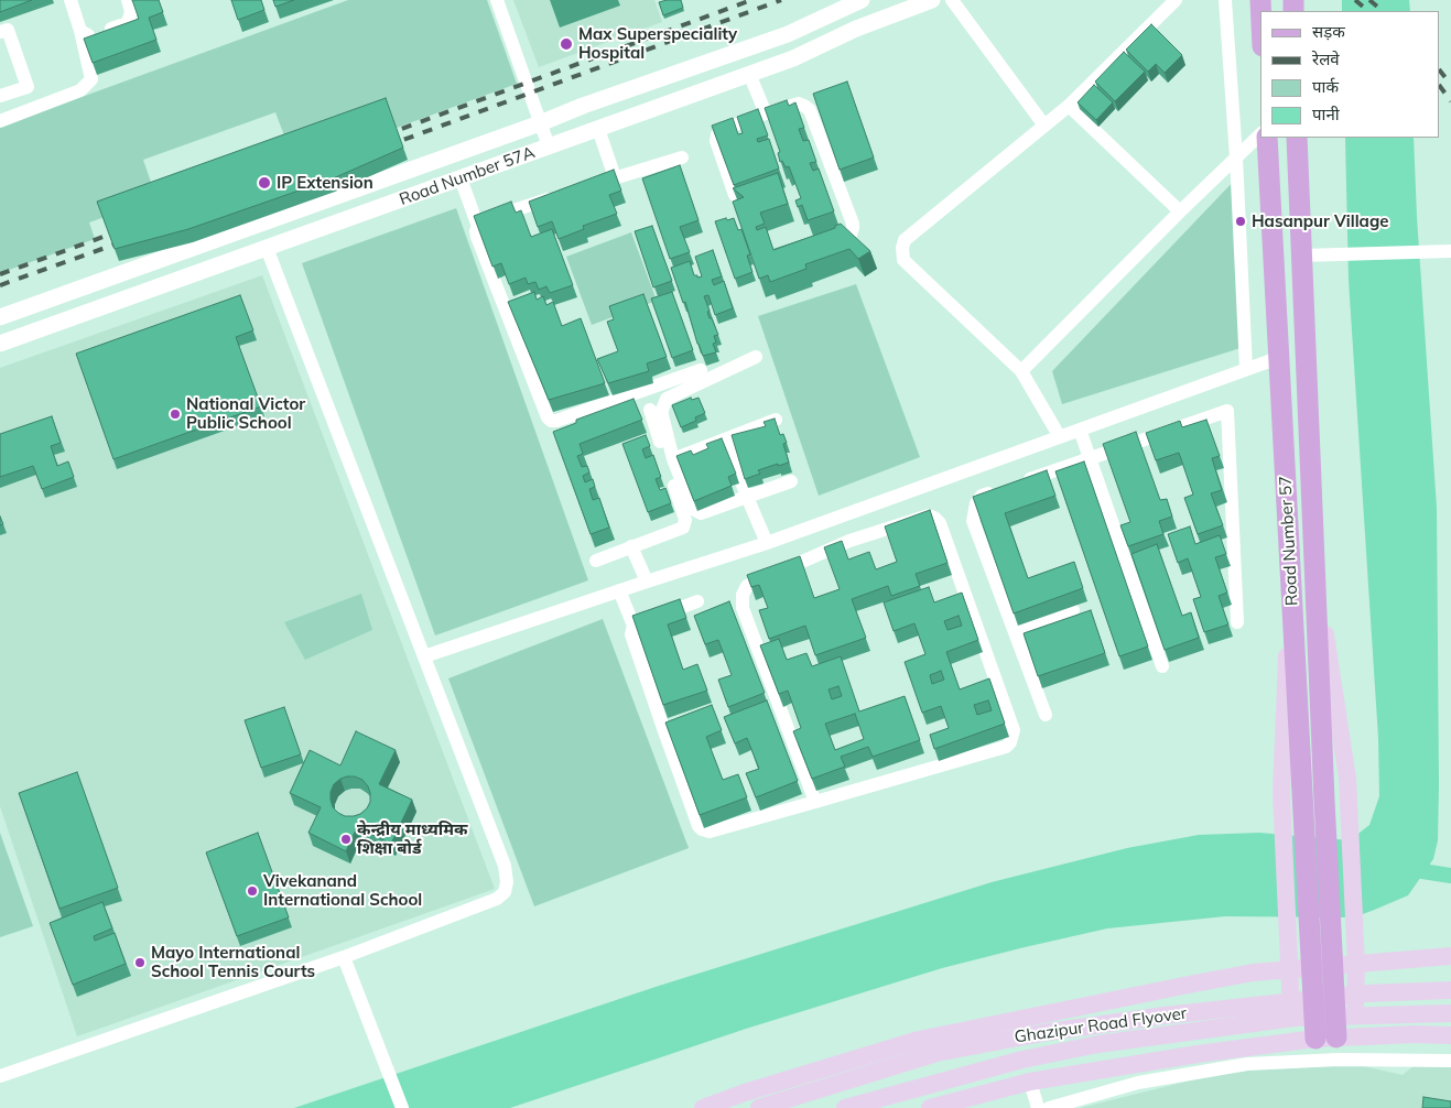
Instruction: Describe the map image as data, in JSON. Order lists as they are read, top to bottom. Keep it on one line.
{"streets":{"main road":["Road Number 57","Ghazipur Road Flyover"],"street":["Road Number 57A"]},"places":["Max Superspeciality Hospital","IP Extension","Hasanpur Village","National Victor Public School","केन्द्रीय माध्यमिक शिक्षा बोर्ड","Vivekanand International School","Mayo International School Tennis Courts"],"legend":["सड़क","रेलवे","पार्क","पानी"]}
